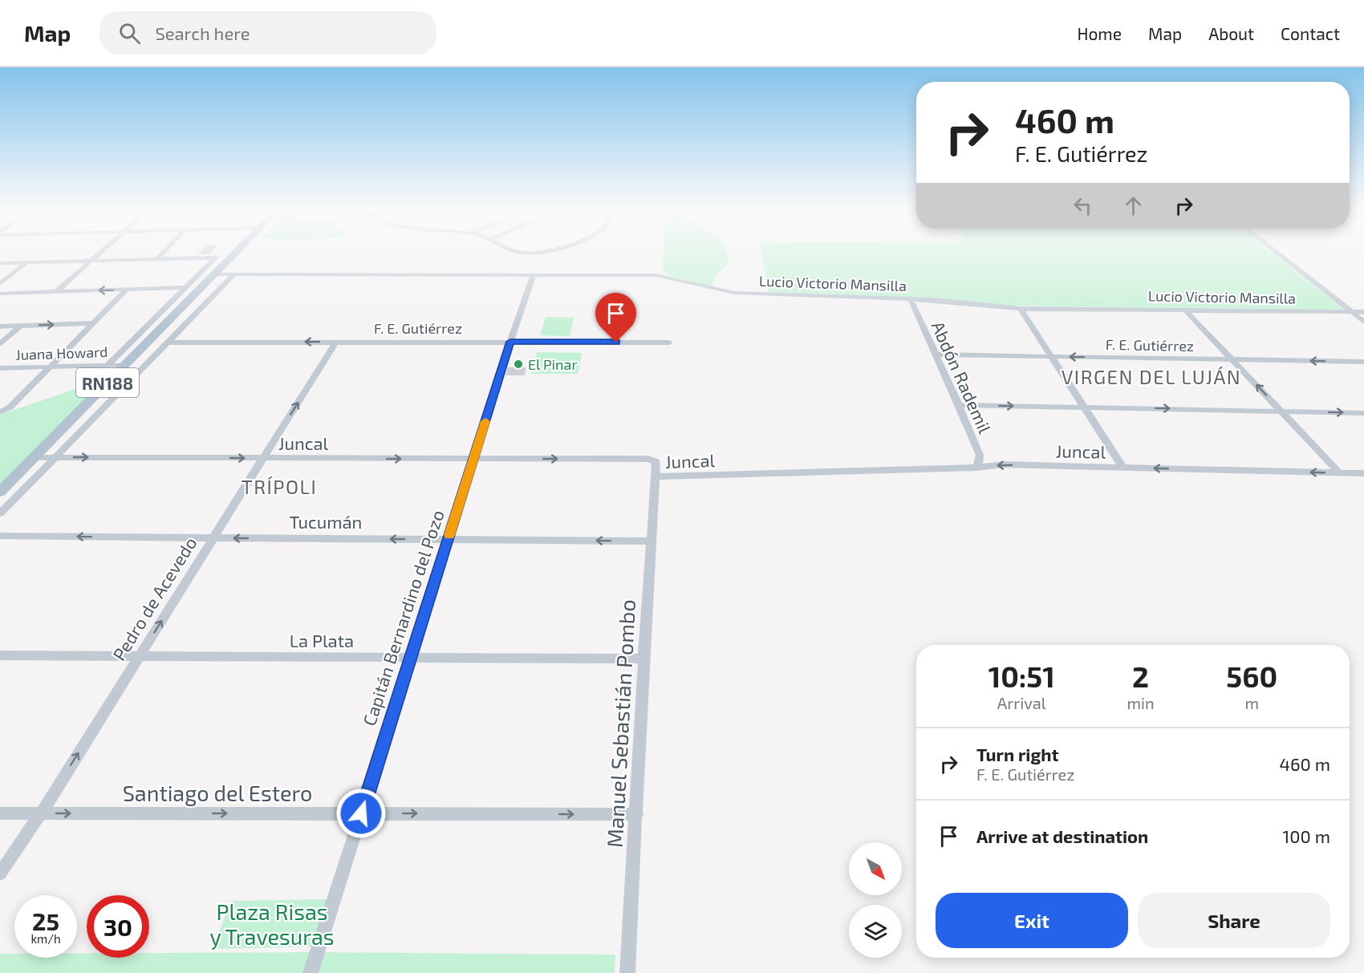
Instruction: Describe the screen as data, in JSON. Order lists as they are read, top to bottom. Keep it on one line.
{"streets":{"main road":["RN188"],"street":["Lucio Victorio Mansilla","F. E. Gutiérrez","Juana Howard","Abdón Rademil","Juncal","Tucumán","Pedro de Acevedo","Capitán Bernardino del Pozo","La Plata","Manuel Sebastián Pombo","Santiago del Estero"]},"crossings":[["Lucio Victorio Mansilla","Abdón Rademil"],["Lucio Victorio Mansilla","RN188"],["Lucio Victorio Mansilla","Capitán Bernardino del Pozo"],["F. E. Gutiérrez","Abdón Rademil"],["F. E. Gutiérrez","Pedro de Acevedo"],["F. E. Gutiérrez","Capitán Bernardino del Pozo"],["Juana Howard","RN188"],["Abdón Rademil","Juncal"],["RN188","Juncal"],["Juncal","Pedro de Acevedo"],["Juncal","Capitán Bernardino del Pozo"],["Juncal","Manuel Sebastián Pombo"],["Tucumán","Pedro de Acevedo"],["Tucumán","Capitán Bernardino del Pozo"],["Tucumán","Manuel Sebastián Pombo"],["Pedro de Acevedo","La Plata"],["Pedro de Acevedo","Santiago del Estero"],["Capitán Bernardino del Pozo","La Plata"],["Capitán Bernardino del Pozo","Santiago del Estero"],["La Plata","Manuel Sebastián Pombo"],["Manuel Sebastián Pombo","Santiago del Estero"]],"one_way":["Tucumán","Pedro de Acevedo","Santiago del Estero"],"districts":["VIRGEN DEL LUJÁN","TRÍPOLI"],"parks":["Plaza Risas y Travesuras"],"places":["El Pinar"],"north":"bottom right","page":{"header":"Map","search":"Search here","nav":["Home","Map","About","Contact"],"turn":["460 m","F. E. Gutiérrez"],"eta":["10:51","Arrival","2","min","560","m"],"list":[{"name":"Turn right","note":"F. E. Gutiérrez","value":"460 m"},{"name":"Arrive at destination","value":"100 m"}],"buttons":["Exit","Share"],"speed":"25 km/h","limit":"30"}}
